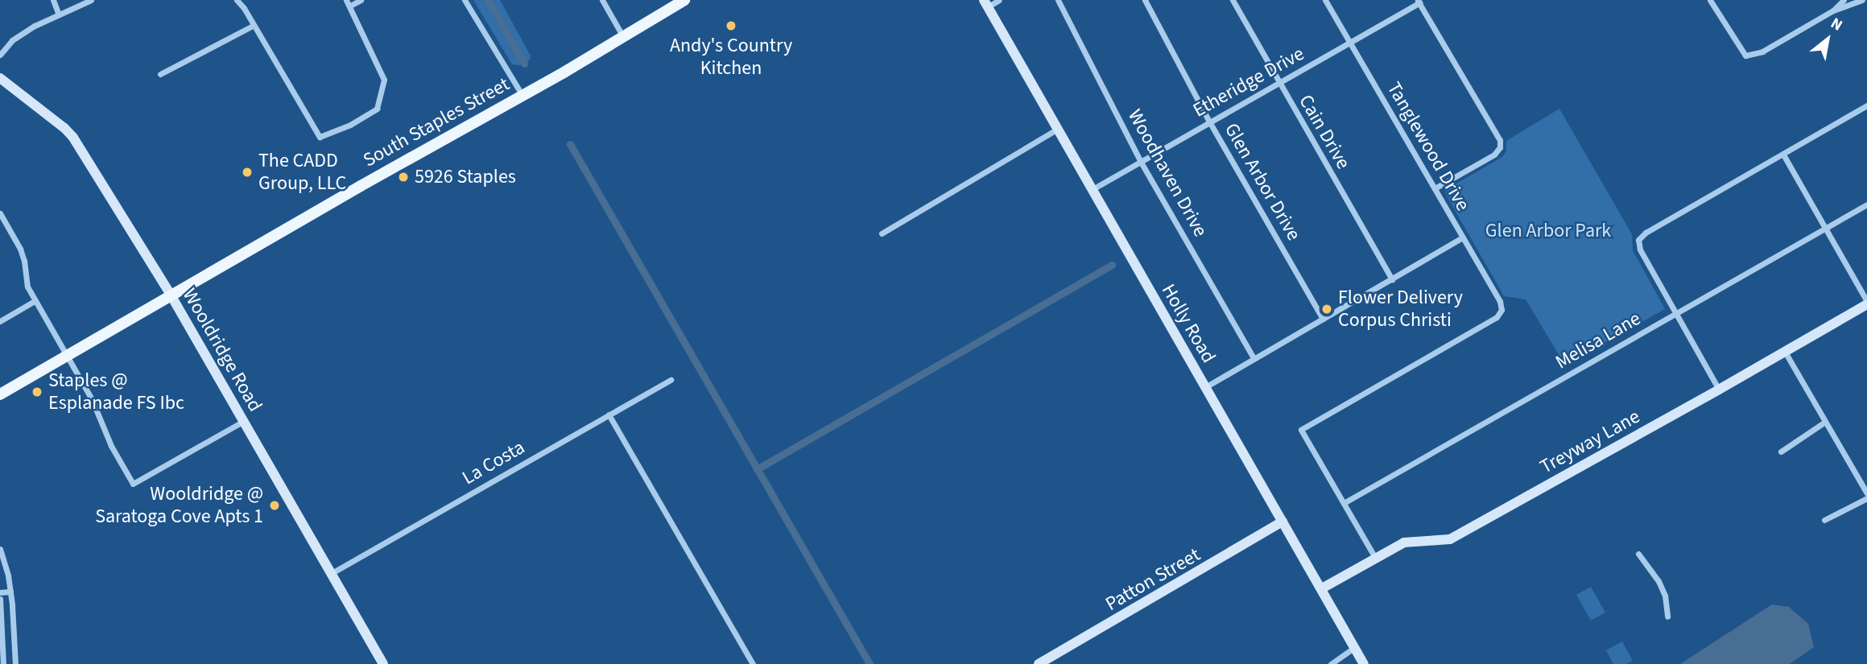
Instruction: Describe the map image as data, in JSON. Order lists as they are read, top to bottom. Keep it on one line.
{"streets":{"main road":["South Staples Street","Holly Road","Wooldridge Road","Treyway Lane","Patton Street"],"street":["Etheridge Drive","Cain Drive","Tanglewood Drive","Woodhaven Drive","Glen Arbor Drive","Melisa Lane","La Costa"]},"crossings":[["Etheridge Drive","Cain Drive"],["Etheridge Drive","Tanglewood Drive"],["Etheridge Drive","Woodhaven Drive"],["Etheridge Drive","Glen Arbor Drive"],["Etheridge Drive","Holly Road"],["South Staples Street","Wooldridge Road"],["Tanglewood Drive","Melisa Lane"],["Holly Road","Treyway Lane"],["Holly Road","Patton Street"],["Wooldridge Road","La Costa"]],"parks":["Glen Arbor Park"],"places":["Andy's Country Kitchen","The CADD Group, LLC","5926 Staples","Flower Delivery Corpus Christi","Staples @ Esplanade FS Ibc","Wooldridge @ Saratoga Cove Apts 1"],"north":"top right"}
